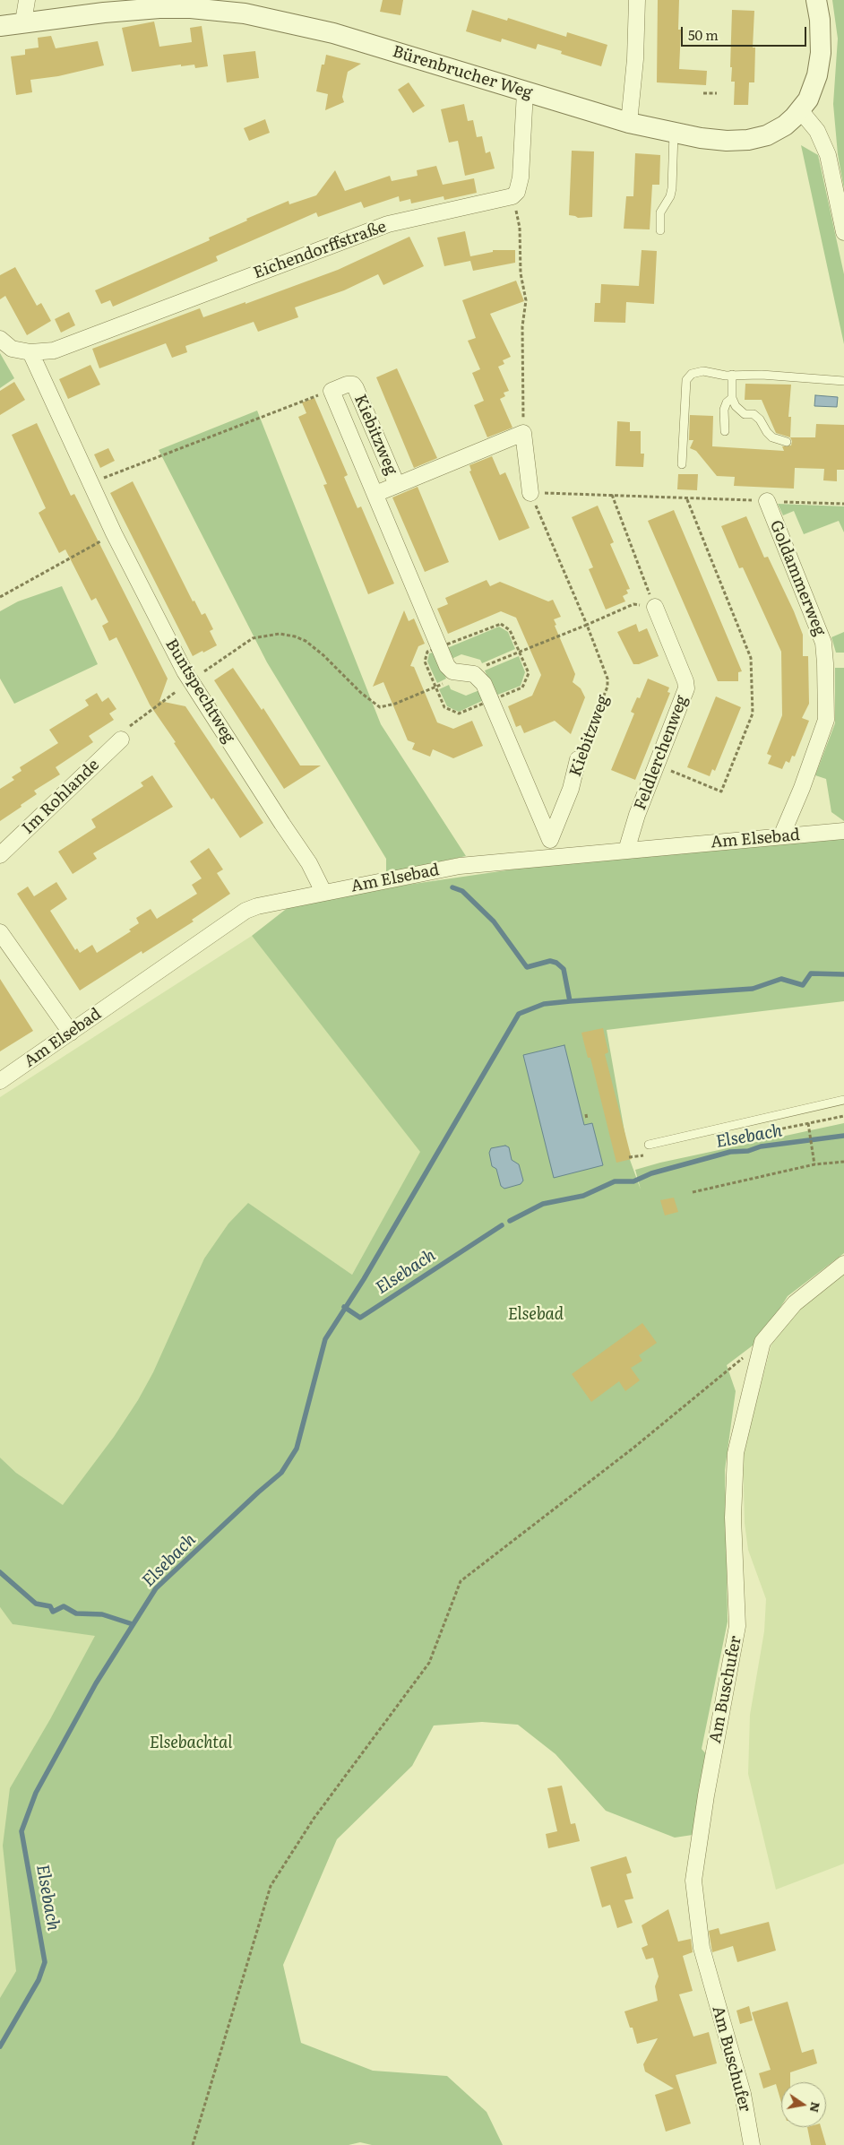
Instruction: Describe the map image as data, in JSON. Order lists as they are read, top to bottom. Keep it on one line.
{"streets":{"street":["Bürenbrucher Weg","Eichendorffstraße","Kiebitzweg","Goldammerweg","Buntspechtweg","Feldlerchenweg","Im Rohlande","Am Elsebad","Am Buschufer"]},"crossings":[["Kiebitzweg","Am Elsebad"],["Goldammerweg","Am Elsebad"],["Buntspechtweg","Am Elsebad"],["Feldlerchenweg","Am Elsebad"]],"water":["Elsebach"],"parks":["Elsebad","Elsebachtal"],"scale_bar":"50 m","north":"right"}
